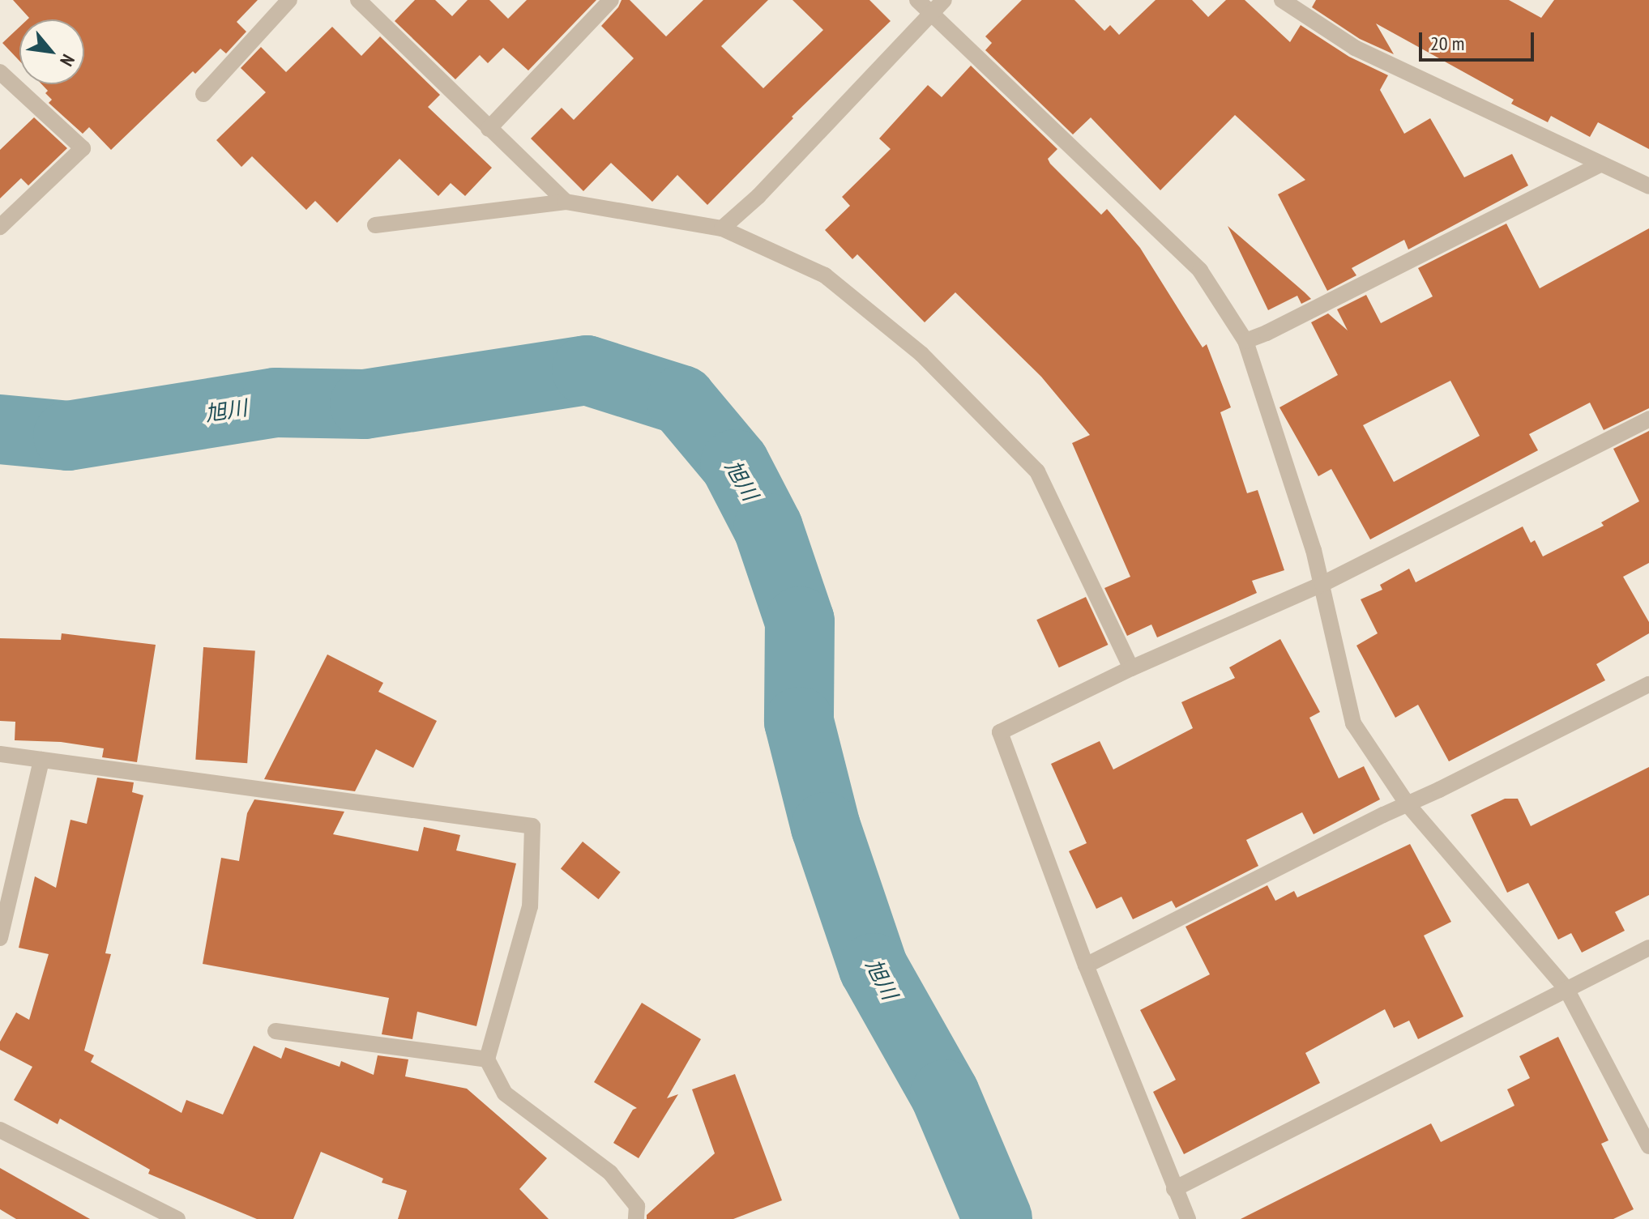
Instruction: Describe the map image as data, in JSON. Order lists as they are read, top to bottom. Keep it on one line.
{"water":["旭川"],"scale_bar":"20 m","north":"bottom right"}
